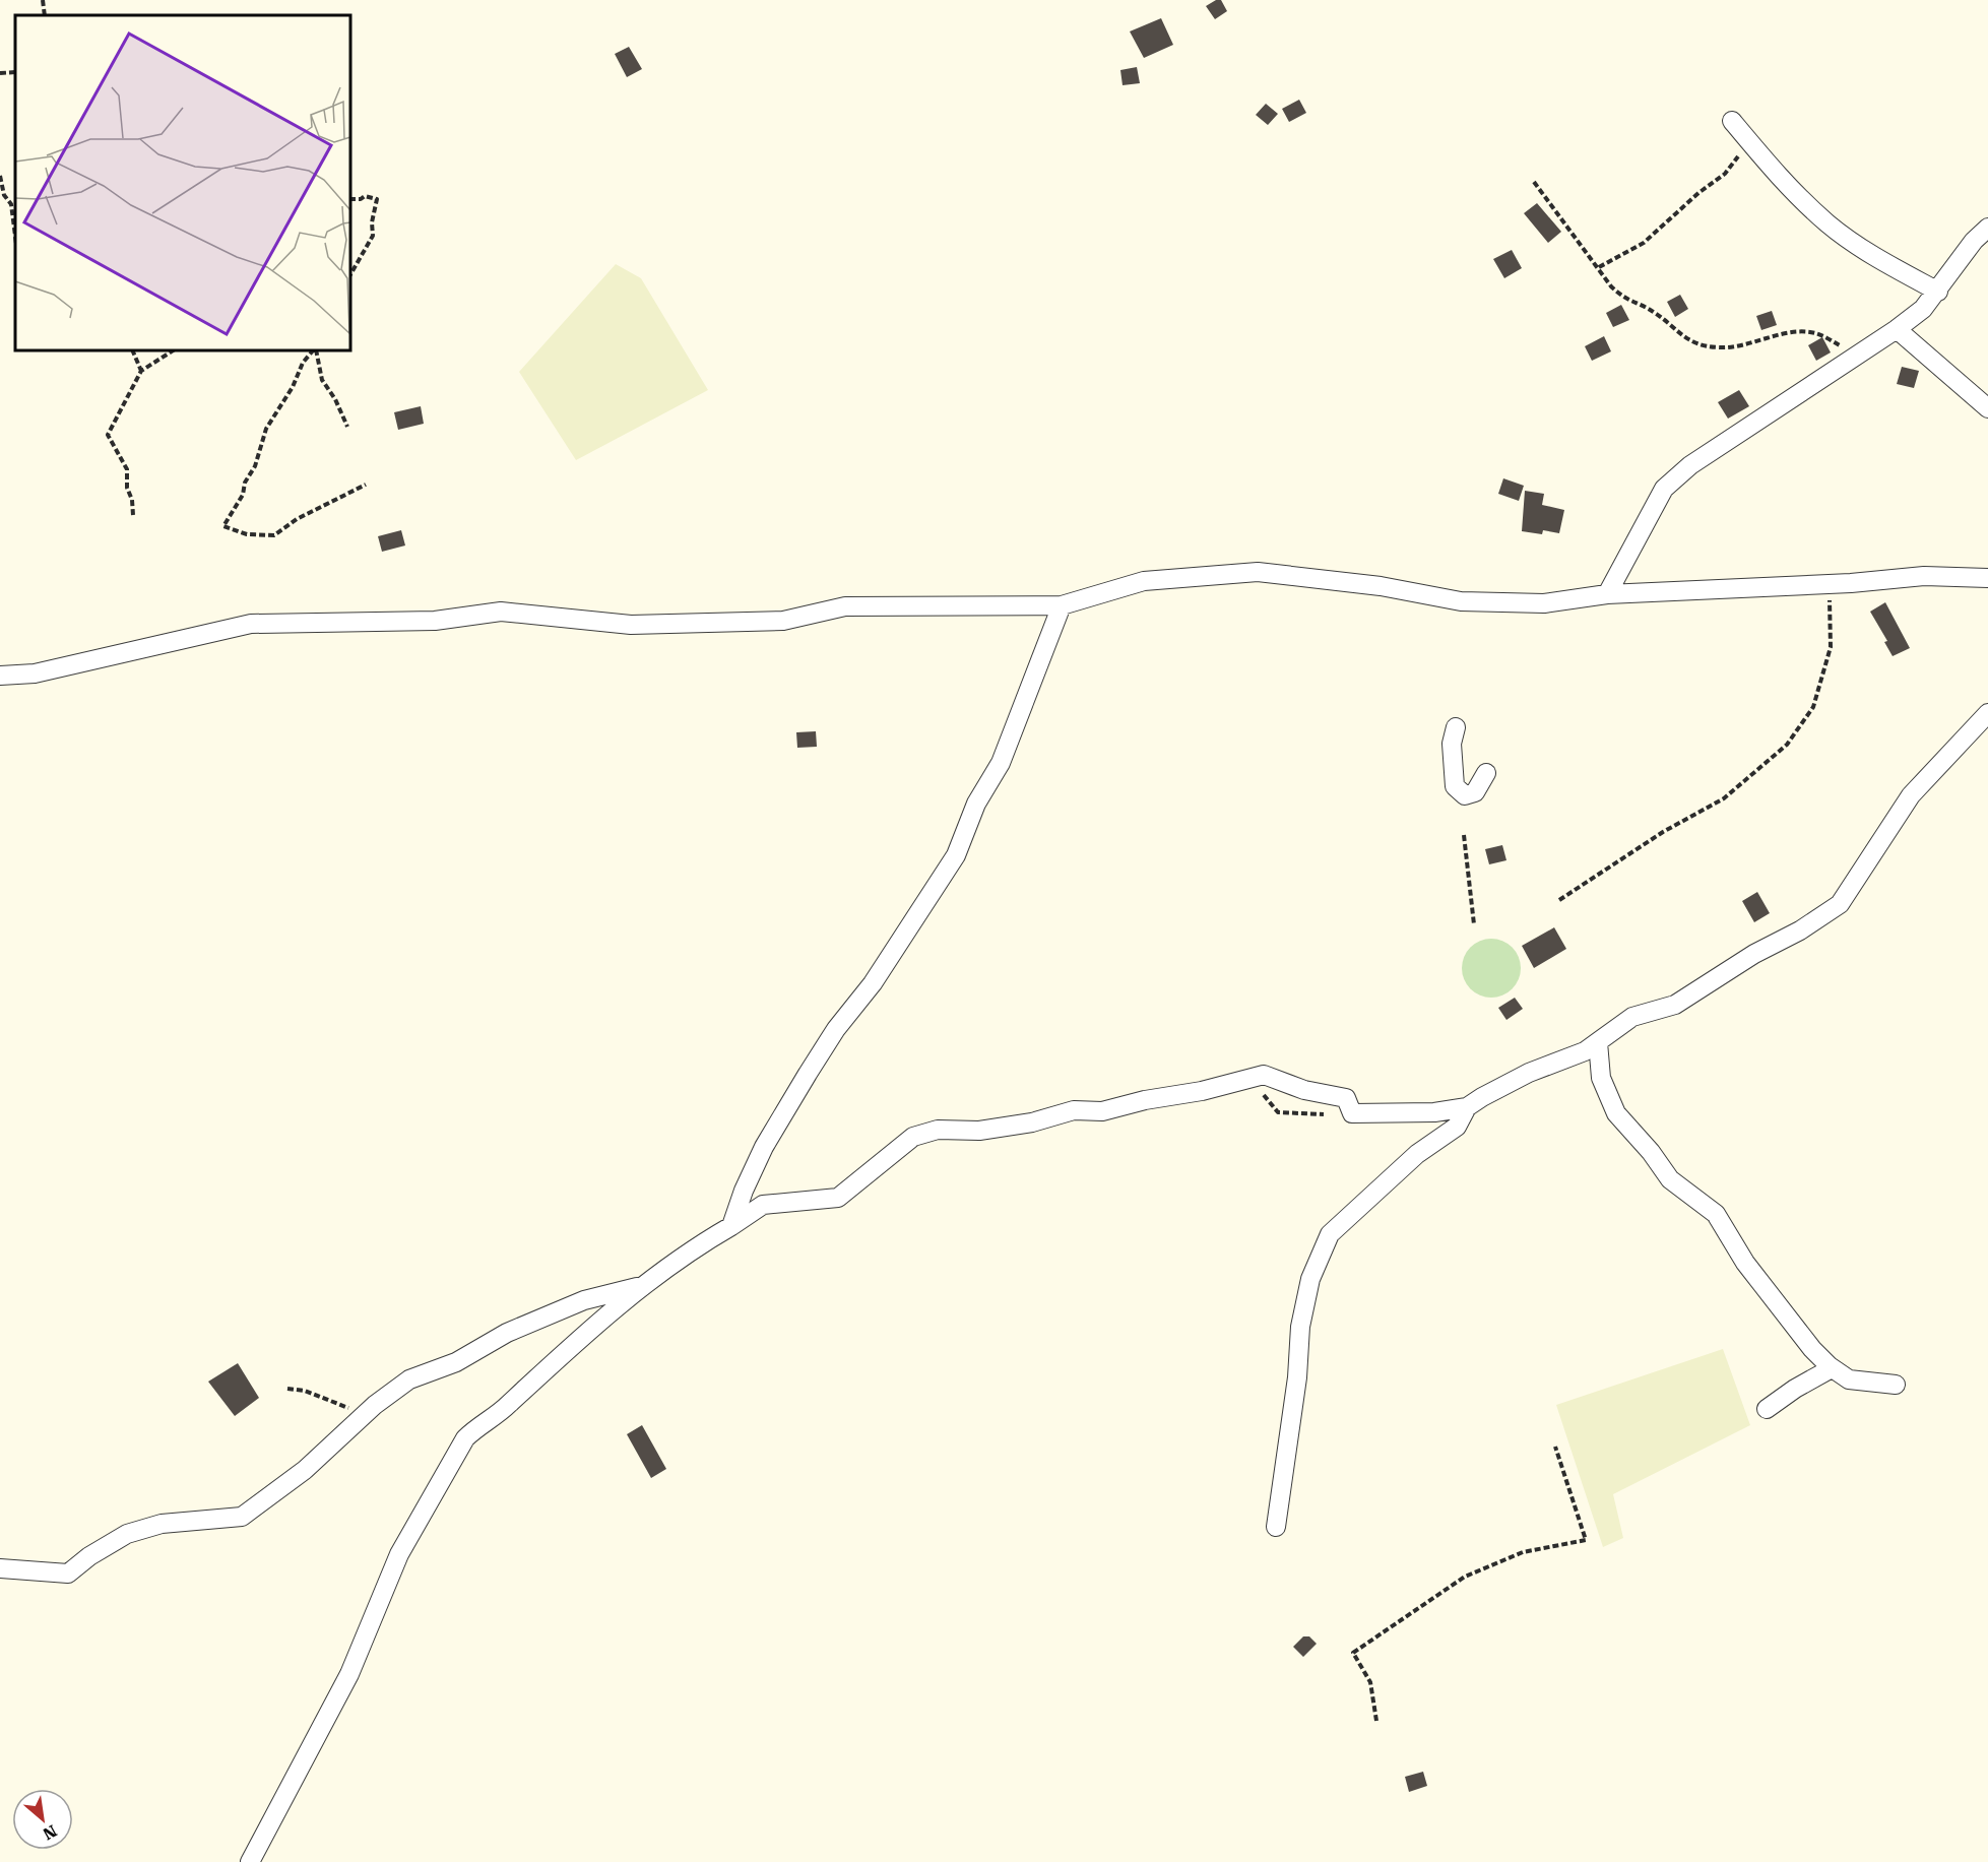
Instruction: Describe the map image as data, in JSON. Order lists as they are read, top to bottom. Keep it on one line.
{"north":"bottom right"}
